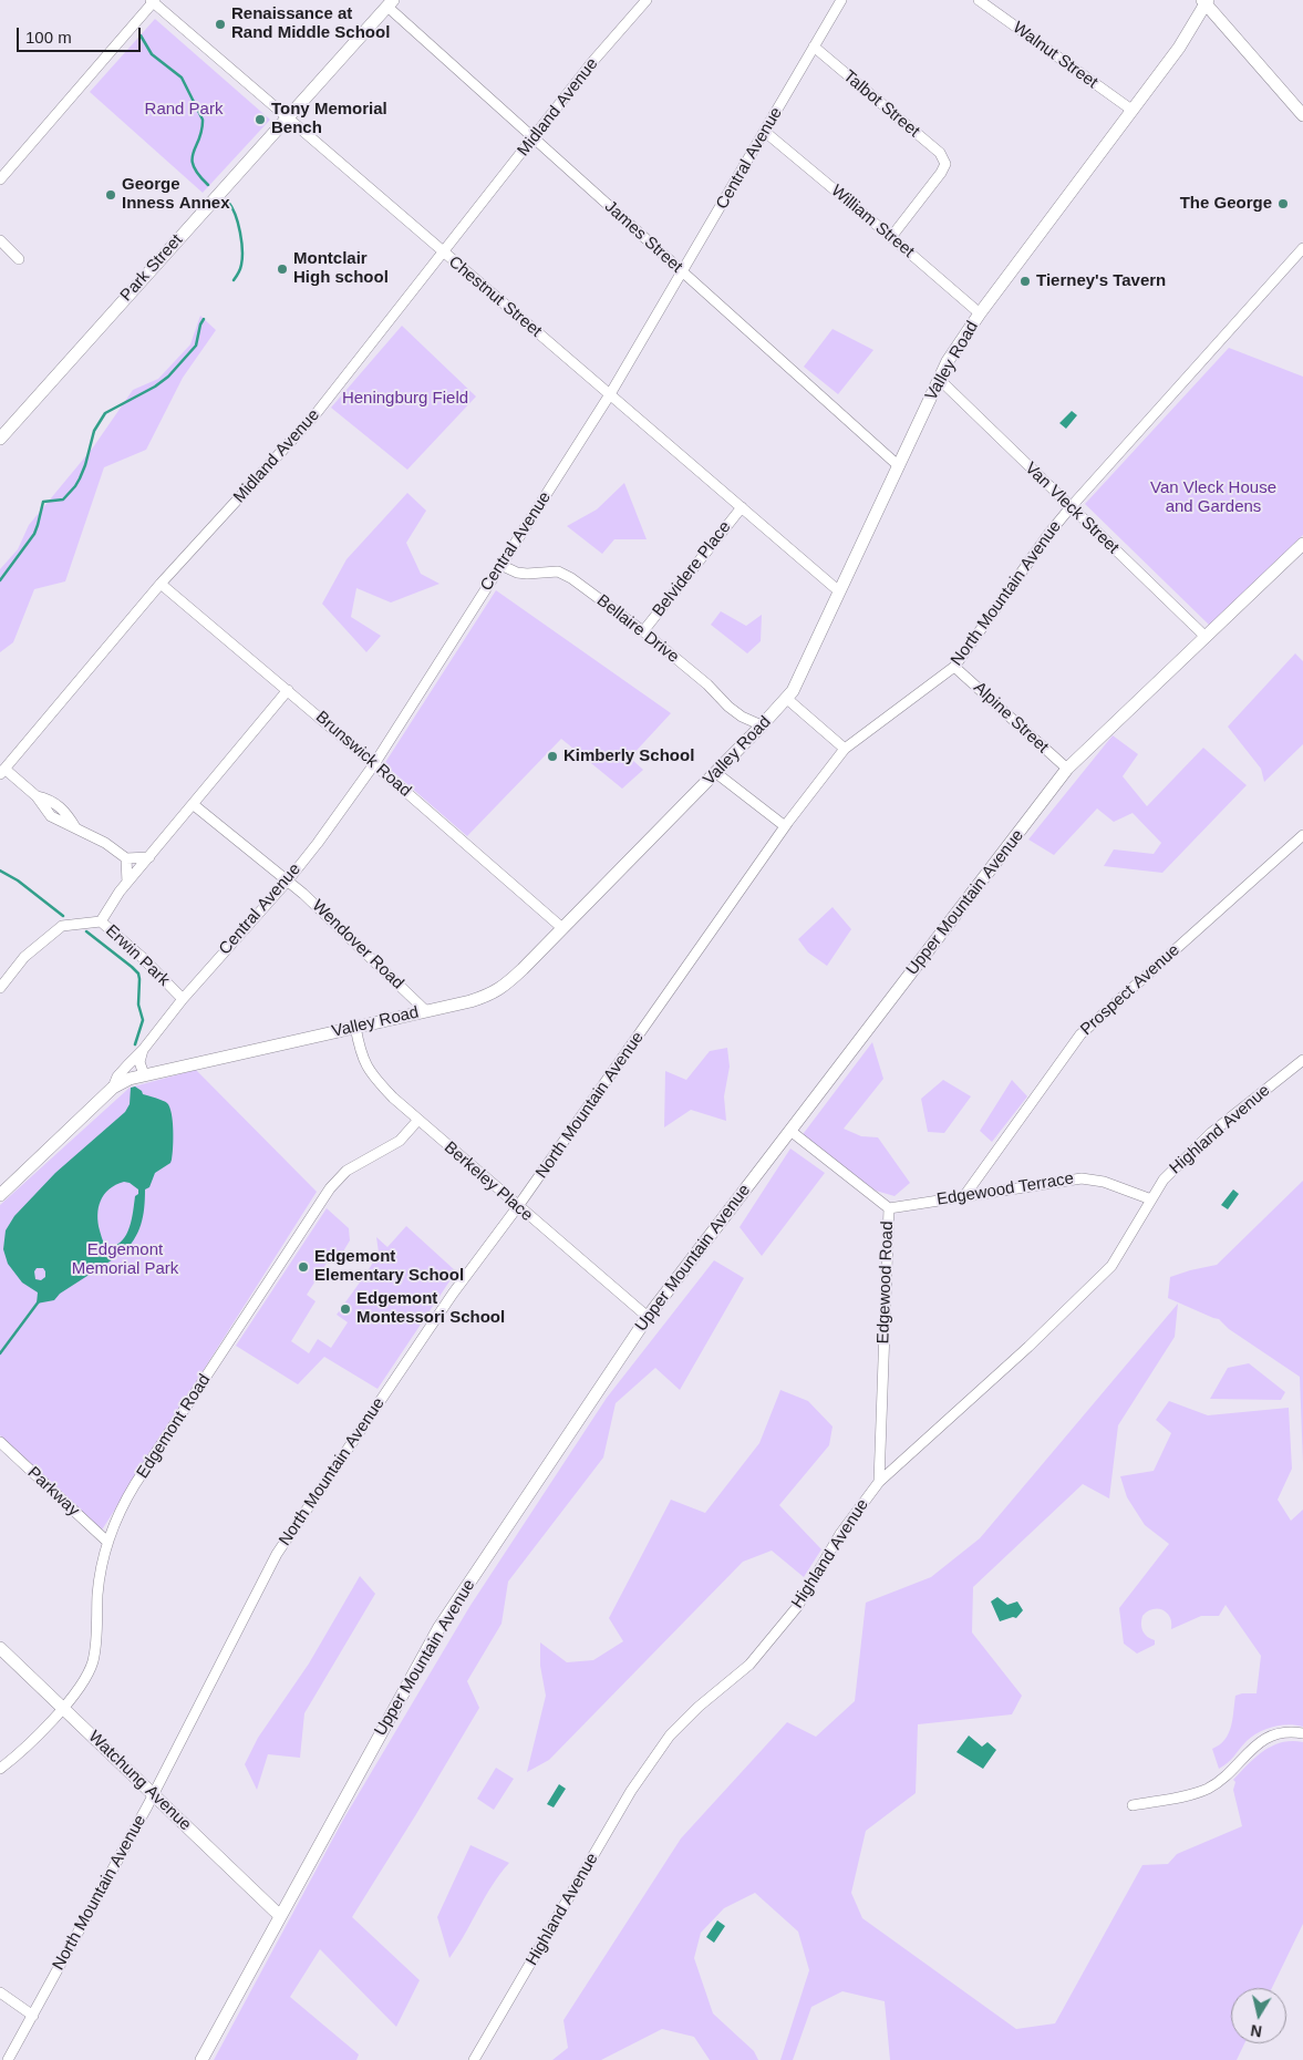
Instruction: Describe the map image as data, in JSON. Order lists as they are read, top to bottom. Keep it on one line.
{"streets":{"street":["Walnut Street","Talbot Street","Midland Avenue","Central Avenue","William Street","James Street","Park Street","Chestnut Street","Valley Road","Van Vleck Street","Belvidere Place","North Mountain Avenue","Bellaire Drive","Alpine Street","Brunswick Road","Upper Mountain Avenue","Wendover Road","Erwin Park","Prospect Avenue","Highland Avenue","Berkeley Place","Edgewood Terrace","Edgewood Road","Edgemont Road","Parkway","Watchung Avenue"]},"crossings":[["Walnut Street","Valley Road"],["Talbot Street","Central Avenue"],["Talbot Street","William Street"],["Midland Avenue","James Street"],["Midland Avenue","Chestnut Street"],["Midland Avenue","Brunswick Road"],["Central Avenue","William Street"],["Central Avenue","James Street"],["Central Avenue","Chestnut Street"],["Central Avenue","Valley Road"],["Central Avenue","Bellaire Drive"],["Central Avenue","Brunswick Road"],["Central Avenue","Wendover Road"],["Central Avenue","Erwin Park"],["William Street","Valley Road"],["James Street","Park Street"],["James Street","Valley Road"],["Park Street","Chestnut Street"],["Chestnut Street","Valley Road"],["Chestnut Street","Belvidere Place"],["Valley Road","Van Vleck Street"],["Valley Road","Bellaire Drive"],["Valley Road","Brunswick Road"],["Valley Road","Wendover Road"],["Valley Road","Berkeley Place"],["Van Vleck Street","North Mountain Avenue"],["Van Vleck Street","Upper Mountain Avenue"],["Belvidere Place","Bellaire Drive"],["North Mountain Avenue","Alpine Street"],["North Mountain Avenue","Berkeley Place"],["North Mountain Avenue","Watchung Avenue"],["Alpine Street","Upper Mountain Avenue"],["Brunswick Road","Erwin Park"],["Upper Mountain Avenue","Berkeley Place"],["Upper Mountain Avenue","Edgewood Road"],["Upper Mountain Avenue","Watchung Avenue"],["Prospect Avenue","Edgewood Terrace"],["Highland Avenue","Edgewood Terrace"],["Highland Avenue","Edgewood Road"],["Berkeley Place","Edgemont Road"],["Edgewood Terrace","Edgewood Road"],["Edgemont Road","Parkway"],["Edgemont Road","Watchung Avenue"]],"parks":["Rand Park","Heningburg Field","Van Vleck House and Gardens","Edgemont Memorial Park"],"places":["Renaissance at Rand Middle School","Tony Memorial Bench","George Inness Annex","The George","Montclair High school","Tierney's Tavern","Kimberly School","Edgemont Elementary School","Edgemont Montessori School"],"scale_bar":"100 m","north":"bottom"}
